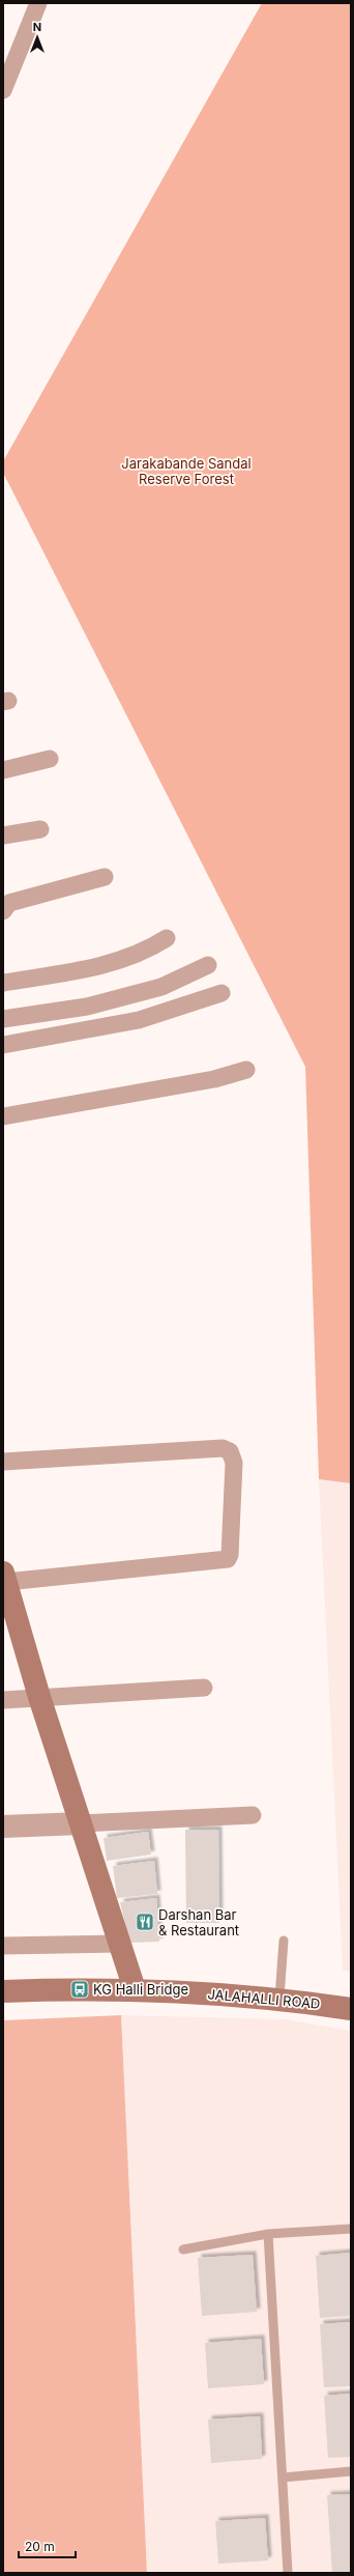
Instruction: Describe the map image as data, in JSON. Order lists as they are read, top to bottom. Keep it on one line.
{"streets":{"main road":["JALAHALLI ROAD"]},"parks":["Jarakabande Sandal Reserve Forest"],"places":{"restaurant":["Darshan Bar & Restaurant"],"bus stop":["KG Halli Bridge"]},"scale_bar":"20 m","north":"top"}
